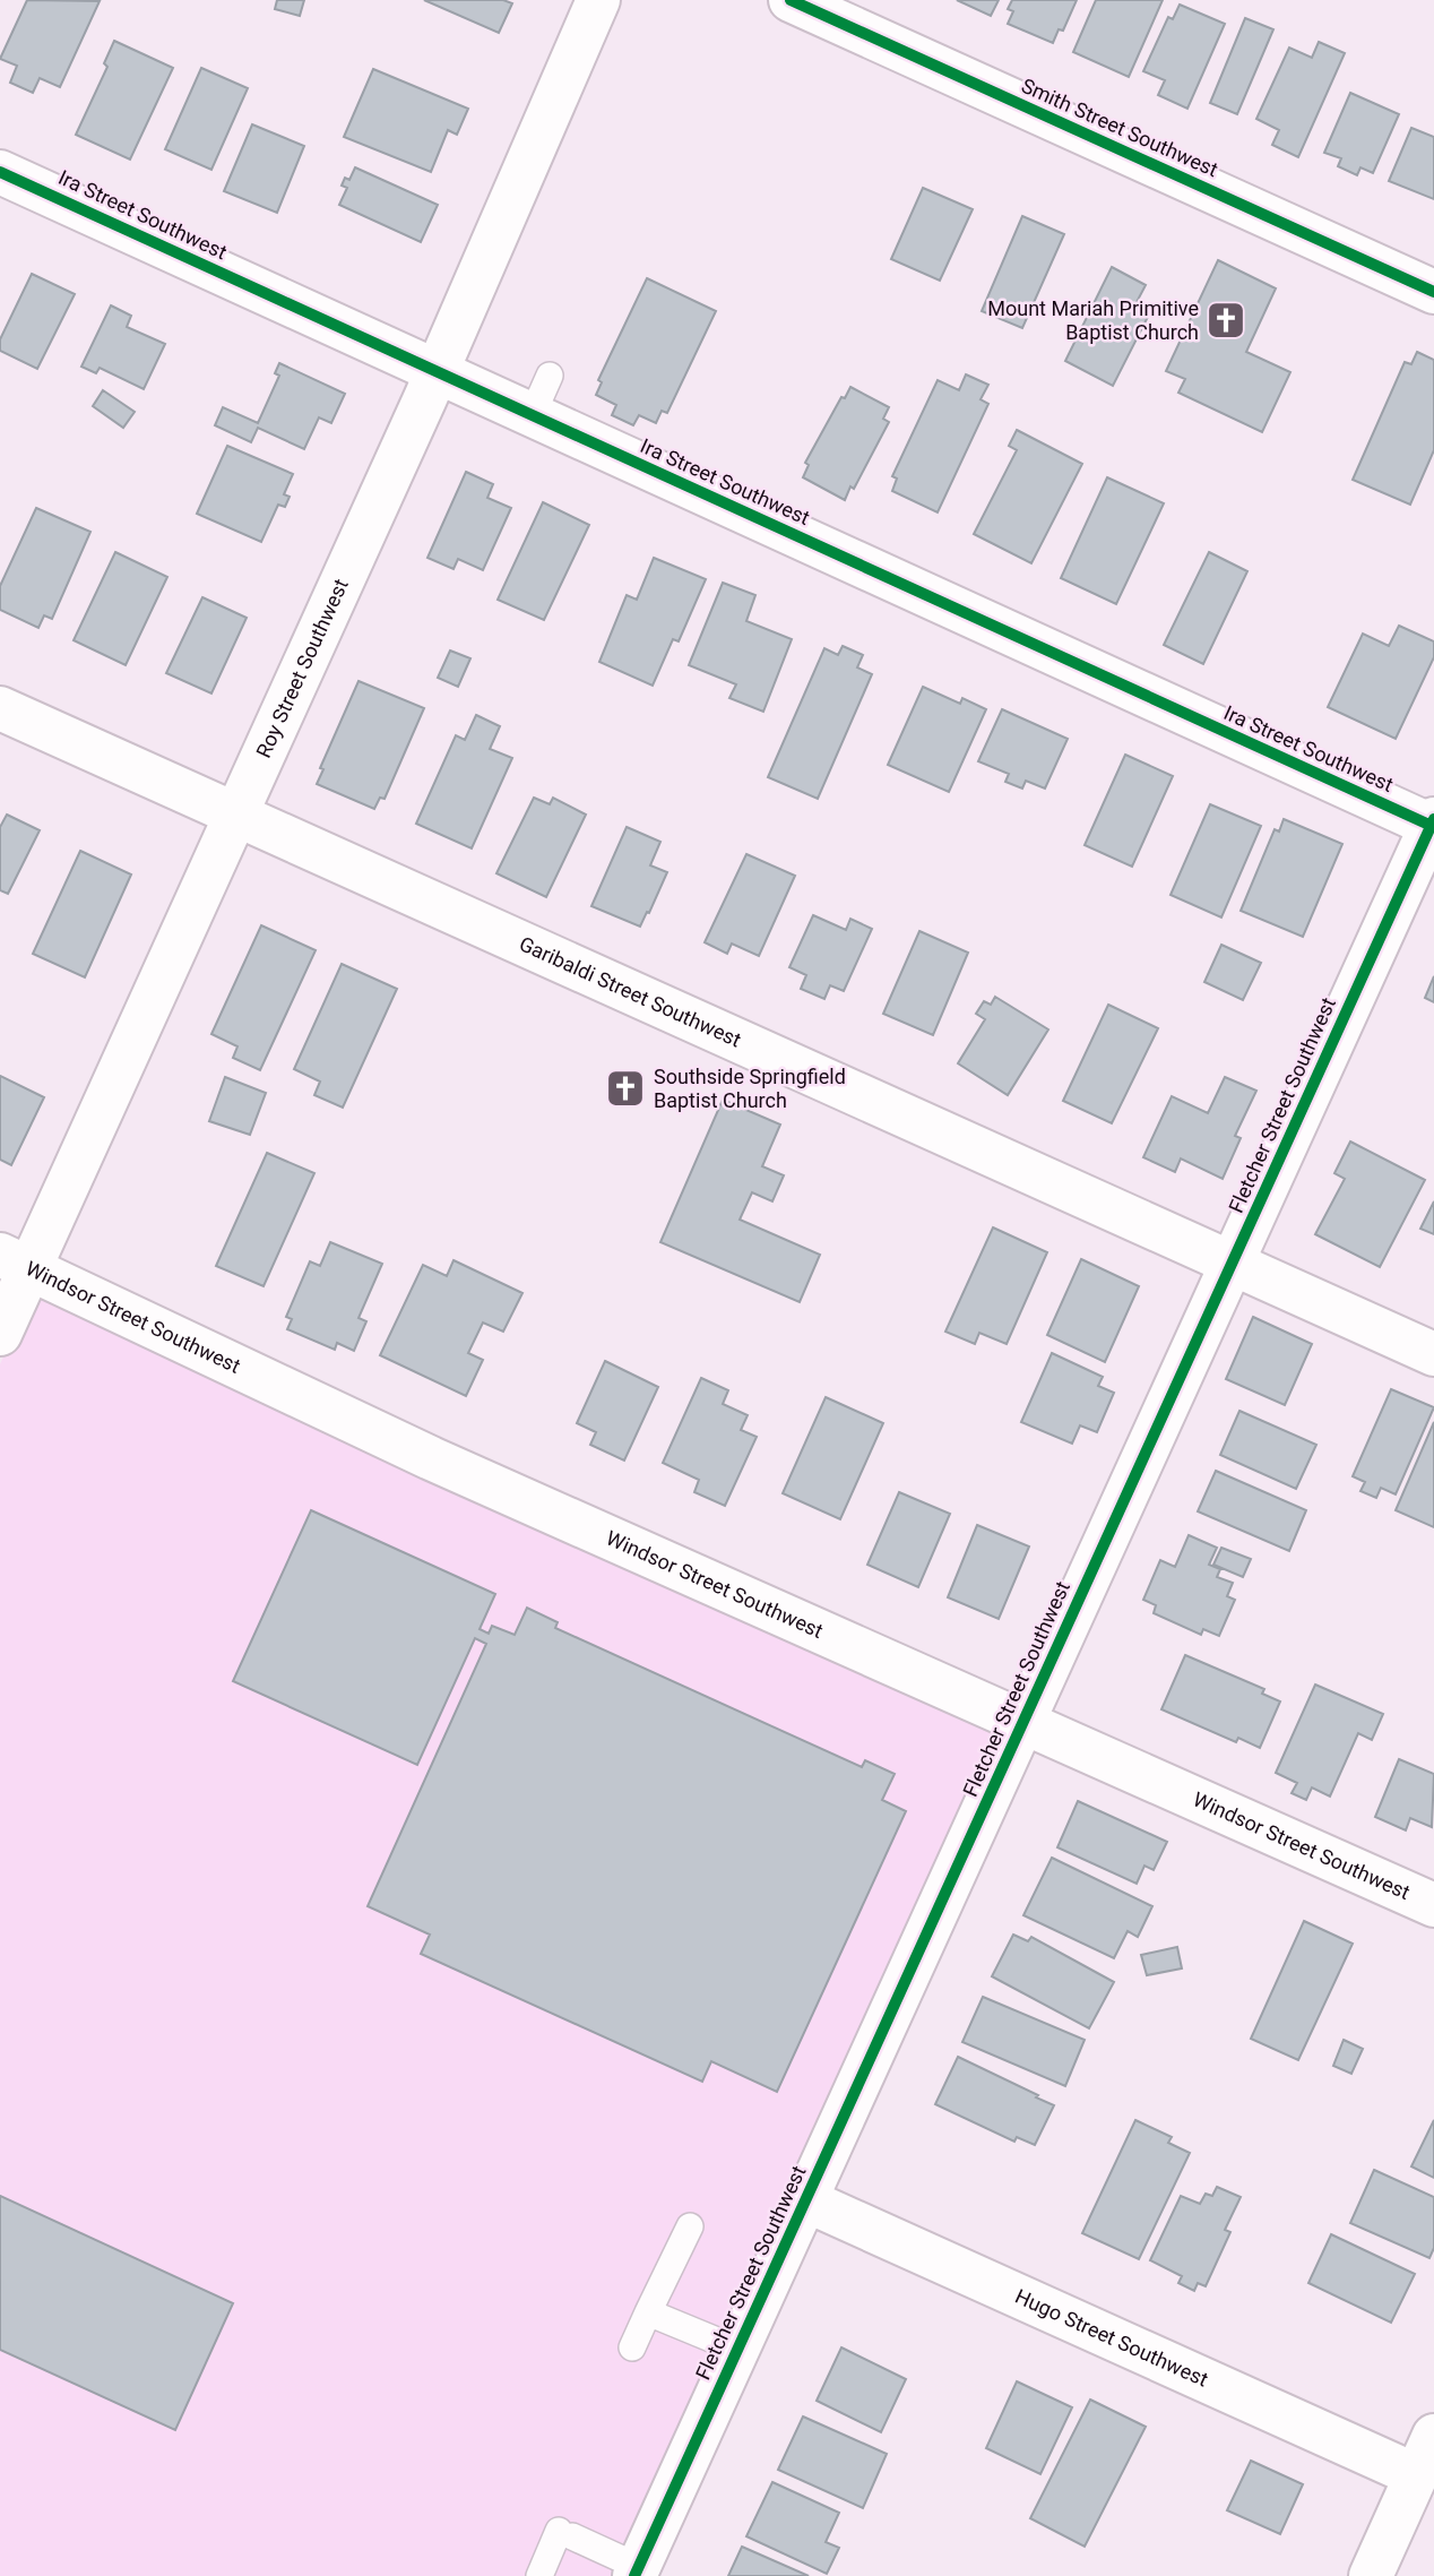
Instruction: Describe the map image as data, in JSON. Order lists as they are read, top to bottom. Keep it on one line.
{"streets":{"street":["Smith Street Southwest","Ira Street Southwest","Roy Street Southwest","Garibaldi Street Southwest","Fletcher Street Southwest","Windsor Street Southwest","Hugo Street Southwest"]},"crossings":[["Ira Street Southwest","Roy Street Southwest"],["Ira Street Southwest","Fletcher Street Southwest"],["Roy Street Southwest","Garibaldi Street Southwest"],["Roy Street Southwest","Windsor Street Southwest"],["Garibaldi Street Southwest","Fletcher Street Southwest"],["Fletcher Street Southwest","Windsor Street Southwest"],["Fletcher Street Southwest","Hugo Street Southwest"]],"places":{"church":["Mount Mariah Primitive Baptist Church","Southside Springfield Baptist Church"]}}
